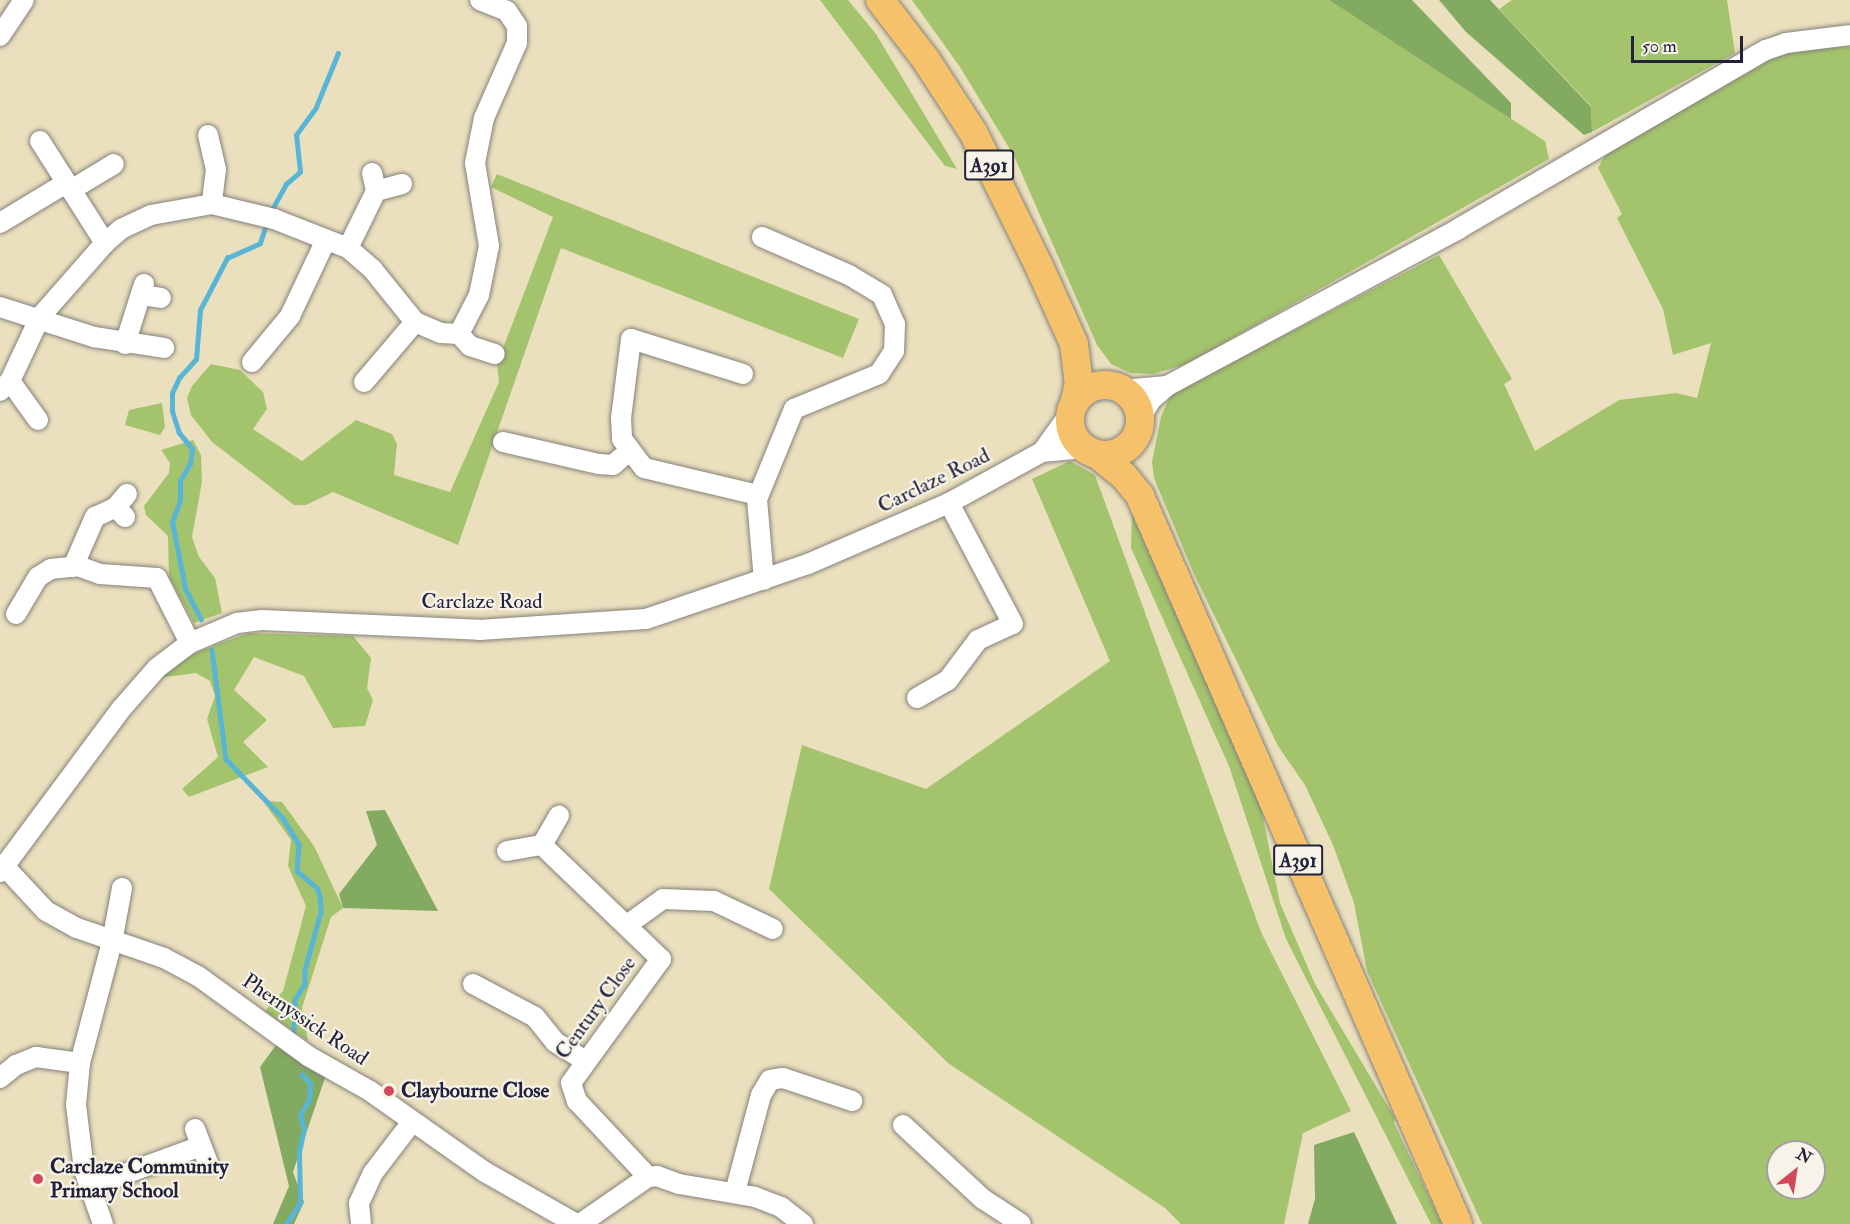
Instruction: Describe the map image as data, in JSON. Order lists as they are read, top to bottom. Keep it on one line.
{"streets":{"highway":["A391"],"street":["Carclaze Road","Century Close","Phernyssick Road"]},"crossings":[["A391","Carclaze Road"],["Carclaze Road","Phernyssick Road"]],"places":["Claybourne Close","Carclaze Community Primary School"],"scale_bar":"50 m","north":"top right"}
